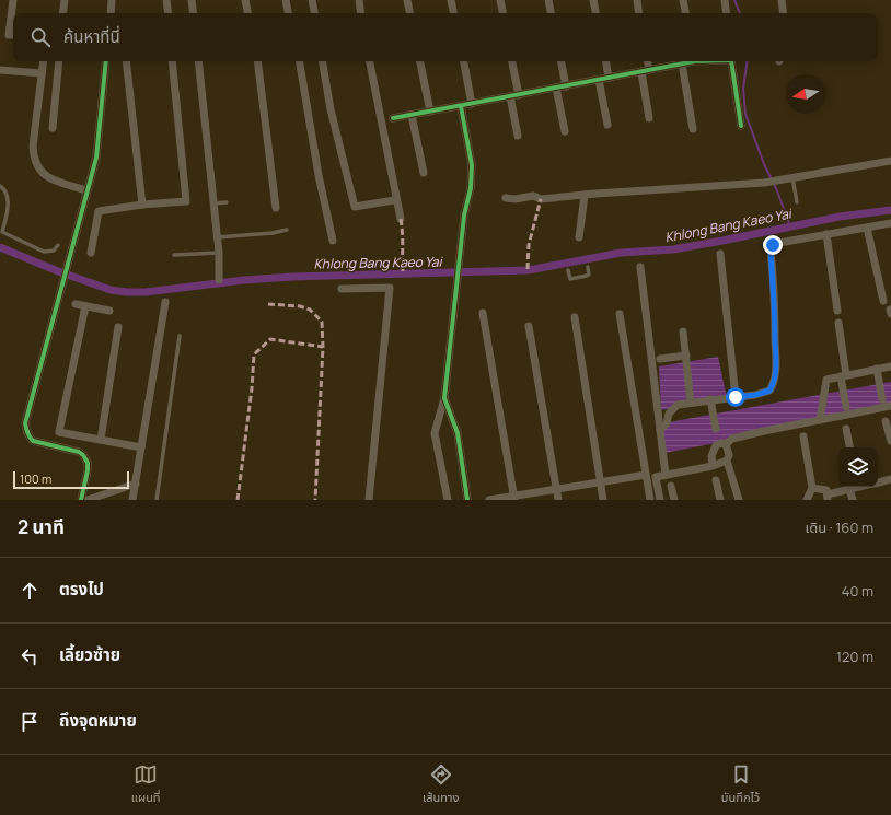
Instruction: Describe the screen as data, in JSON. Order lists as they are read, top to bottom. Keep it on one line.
{"water":["Khlong Bang Kaeo Yai"],"scale_bar":"100 m","north":"left","page":{"search":"ค้นหาที่นี่","scale":"100 m","heading":["2 นาที","เดิน · 160 m"],"list":[["ตรงไป","40 m"],["เลี้ยวซ้าย","120 m"],"ถึงจุดหมาย"],"nav":["แผนที่","เส้นทาง","บันทึกไว้"]}}
